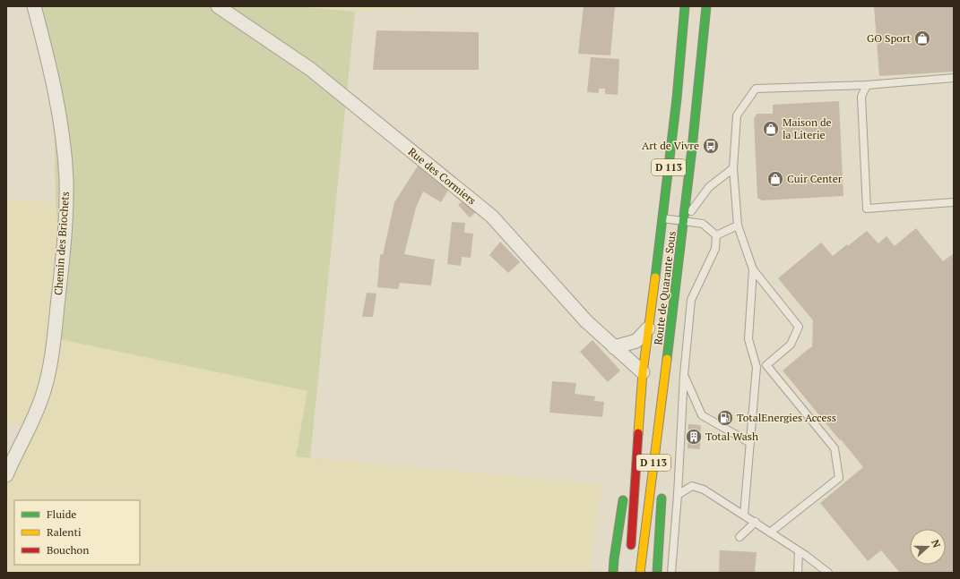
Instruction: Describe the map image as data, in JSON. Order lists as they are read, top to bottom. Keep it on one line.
{"streets":{"main road":["D 113","Route de Quarante Sous"],"street":["Rue des Cormiers","Chemin des Briochets"]},"crossings":[["Rue des Cormiers","Route de Quarante Sous"]],"places":{"shop":["GO Sport","Maison de la Literie","Cuir Center"],"bus stop":["Art de Vivre"],"fuel station":["TotalEnergies Access"],"building":["Total Wash"]},"legend":["Fluide","Ralenti","Bouchon"],"north":"right"}
